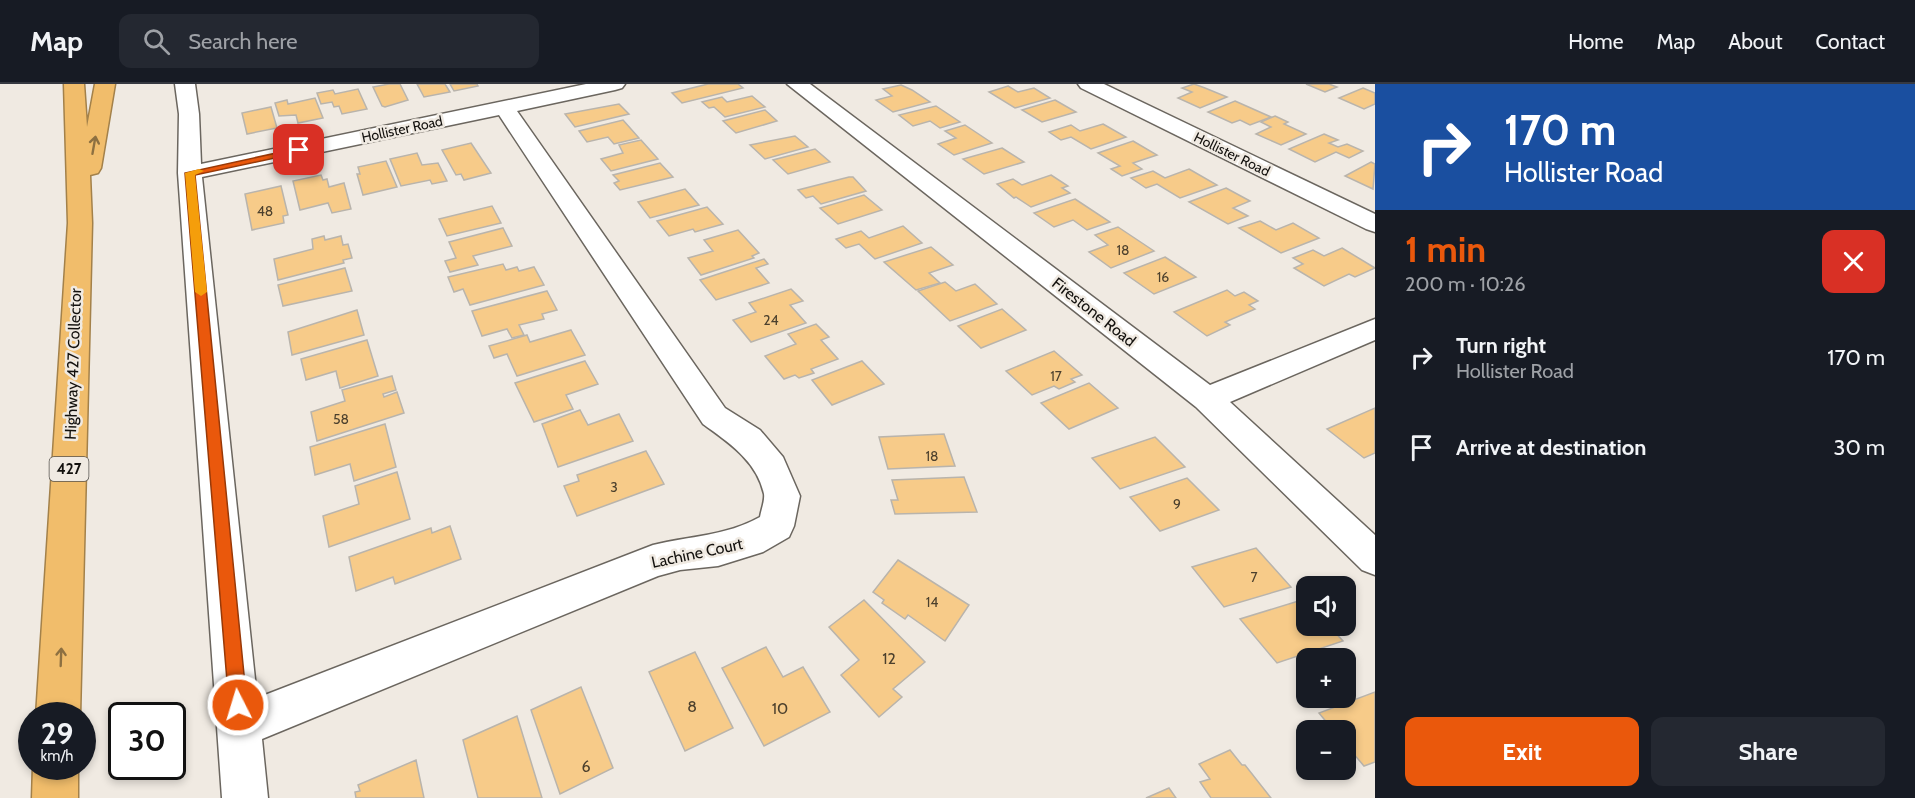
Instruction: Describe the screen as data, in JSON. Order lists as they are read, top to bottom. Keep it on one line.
{"streets":{"highway":["Highway 427 Collector","427"],"street":["Hollister Road","Firestone Road","Lachine Court"]},"crossings":[["Hollister Road","Lachine Court"]],"one_way":["Highway 427 Collector"],"house_numbers":["48","18","16","24","17","58","18","3","9","7","14","12","8","10","6"],"page":{"header":"Map","search":"Search here","nav":["Home","Map","About","Contact"],"turn":["170 m","Hollister Road"],"heading":["1 min","200 m · 10:26"],"list":[{"name":"Turn right","note":"Hollister Road","value":"170 m"},{"name":"Arrive at destination","value":"30 m"}],"map_buttons":["+","−"],"speed":"29 km/h","limit":"30","buttons":["Exit","Share"]}}
